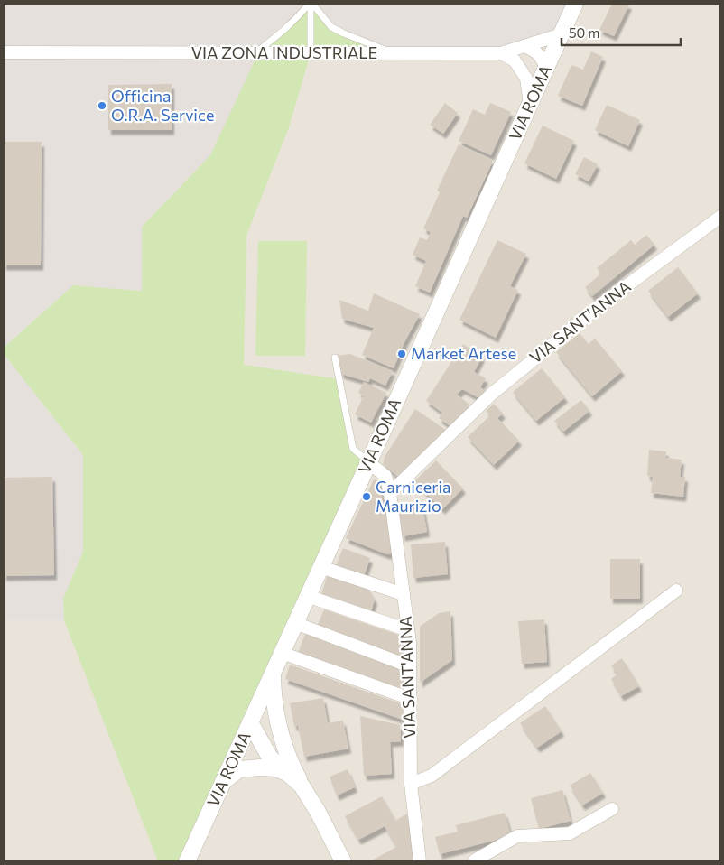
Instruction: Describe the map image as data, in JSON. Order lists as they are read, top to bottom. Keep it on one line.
{"streets":{"street":["VIA ZONA INDUSTRIALE","VIA ROMA","VIA SANT'ANNA"]},"crossings":[["VIA ZONA INDUSTRIALE","VIA ROMA"],["VIA ROMA","VIA SANT'ANNA"]],"places":["Officina O.R.A. Service","Market Artese","Carniceria Maurizio"],"scale_bar":"50 m"}
